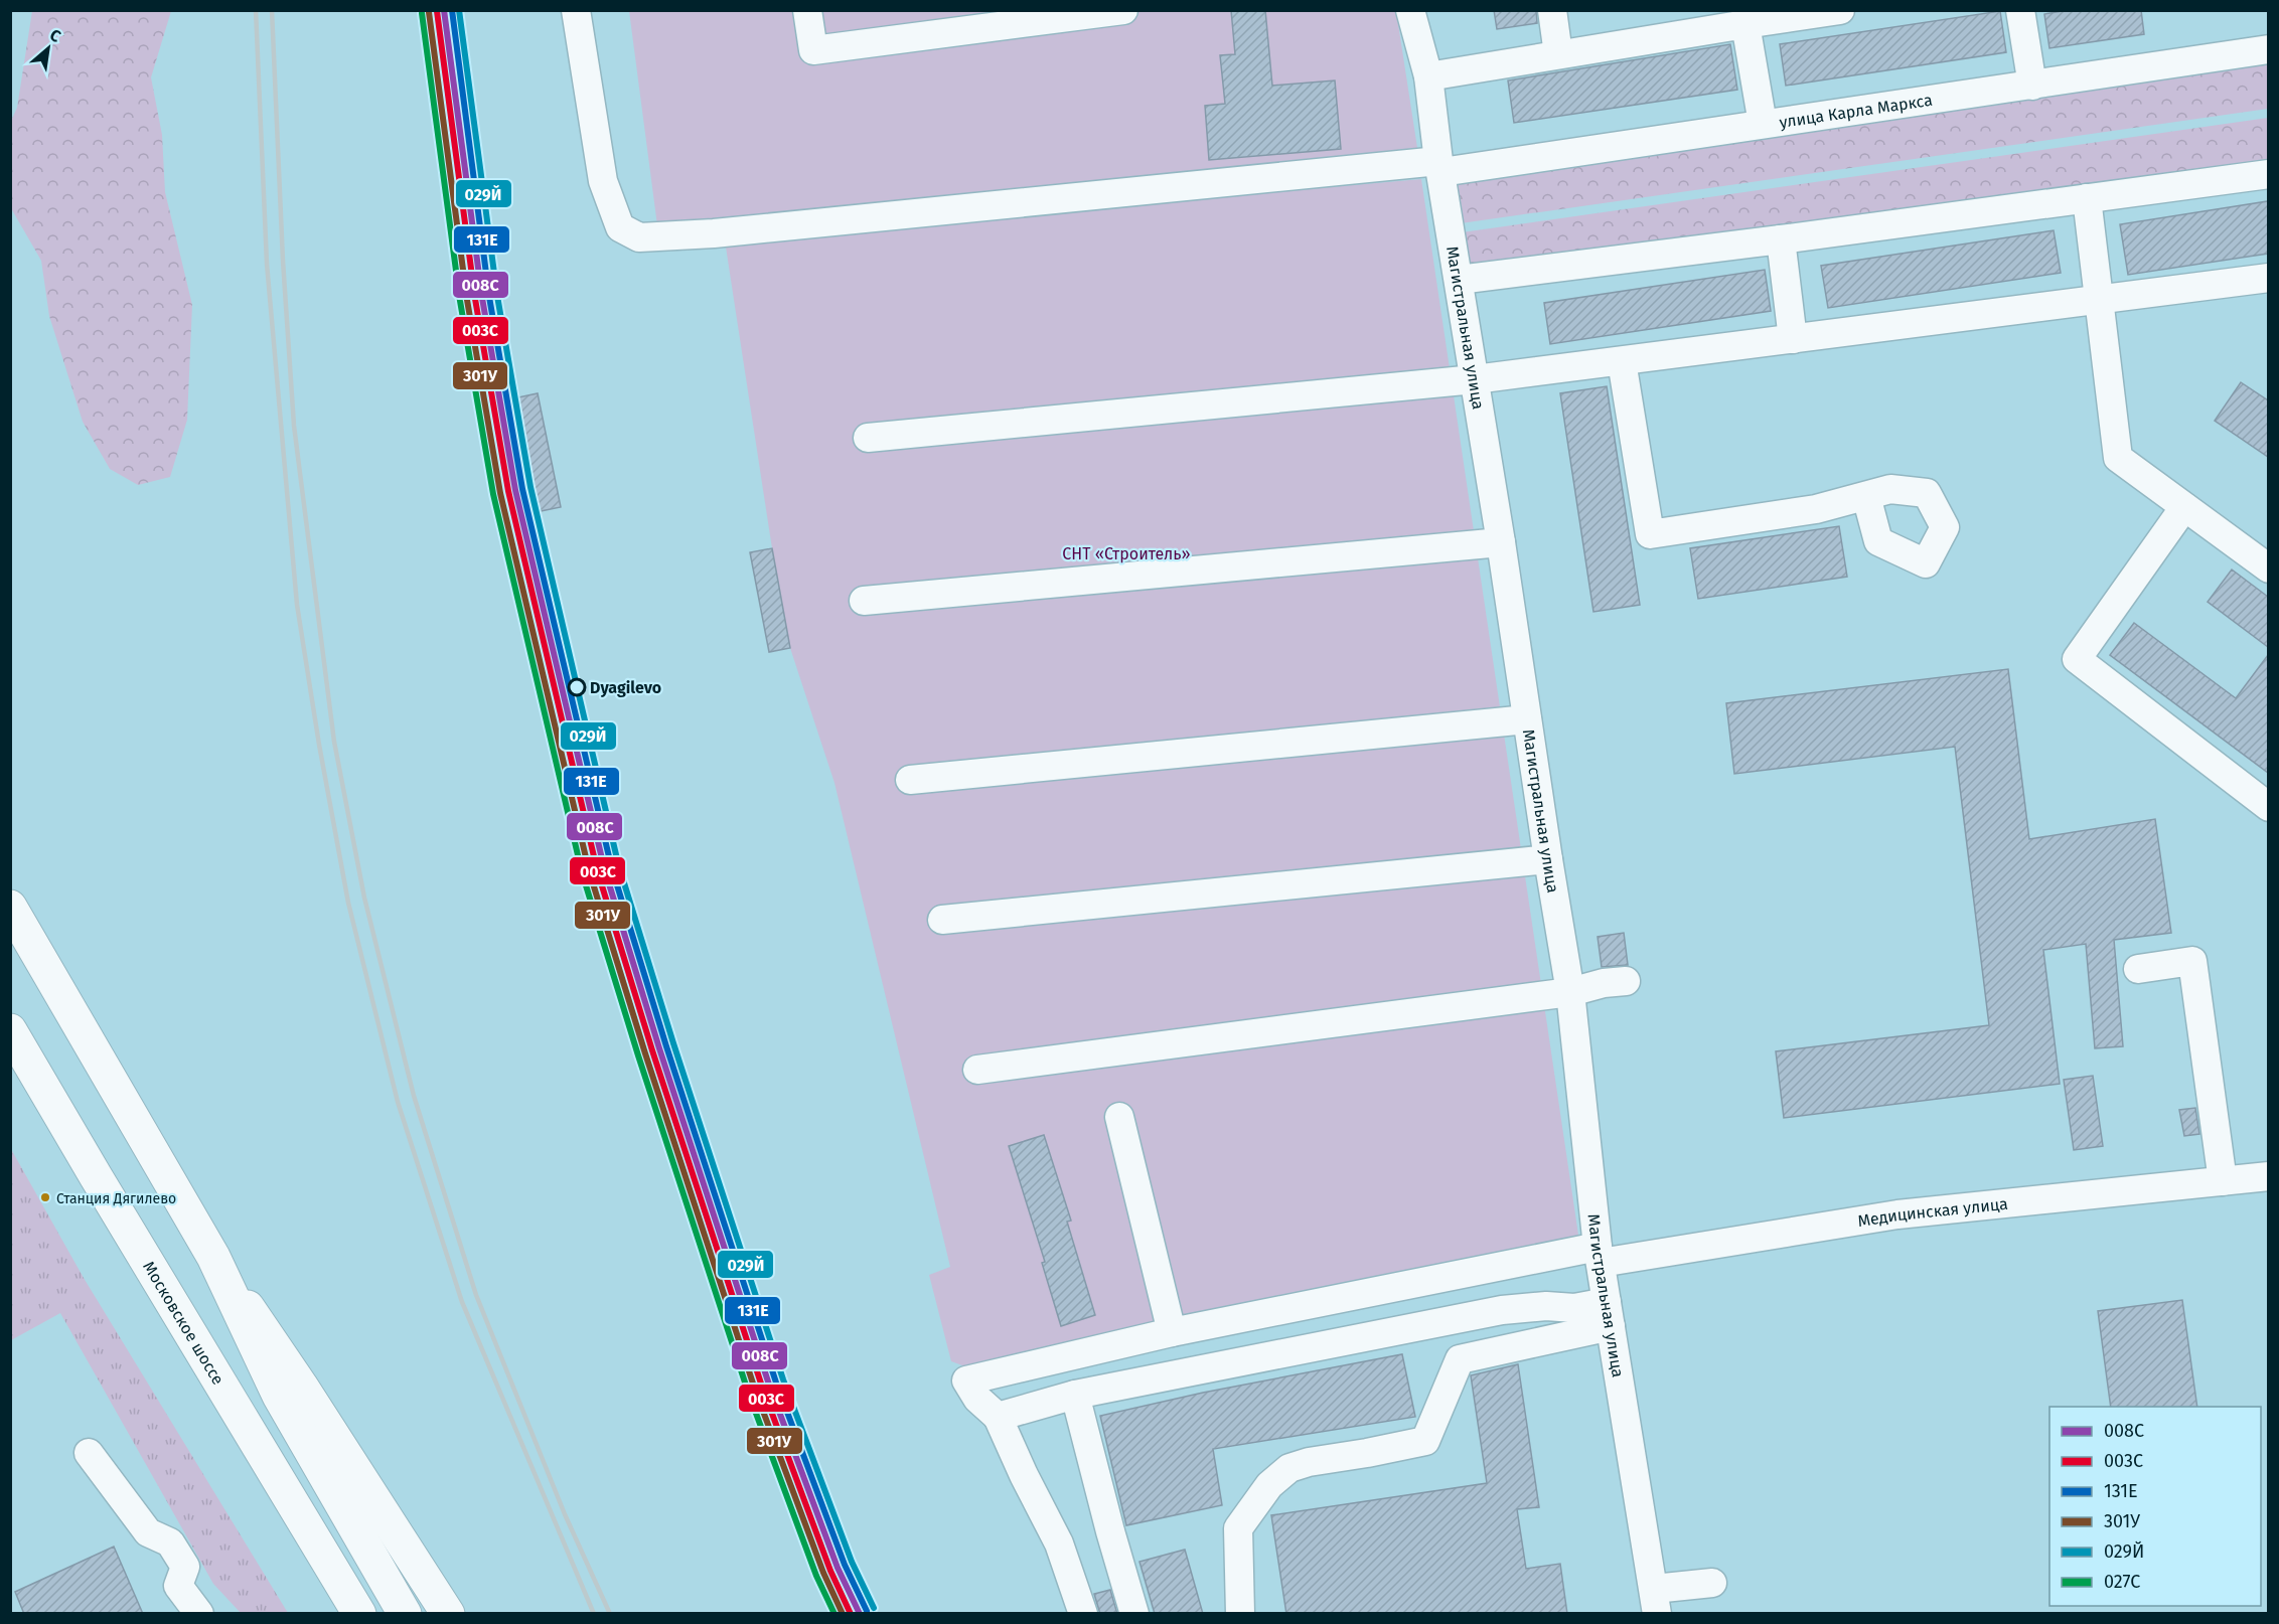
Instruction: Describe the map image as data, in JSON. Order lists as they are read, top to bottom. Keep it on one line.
{"streets":{"main road":["Московское шоссе"],"street":["улица Карла Маркса","Магистральная улица","Медицинская улица"]},"crossings":[["улица Карла Маркса","Магистральная улица"],["Магистральная улица","Медицинская улица"]],"parks":["СНТ «Строитель»"],"places":["Dyagilevo","Станция Дягилево"],"lines":["transit line 008С","transit line 131Е","transit line 029Й","transit line 003С","transit line 301У","transit line 027С"],"legend":["008С","003С","131Е","301У","029Й","027С"],"north":"top right"}
